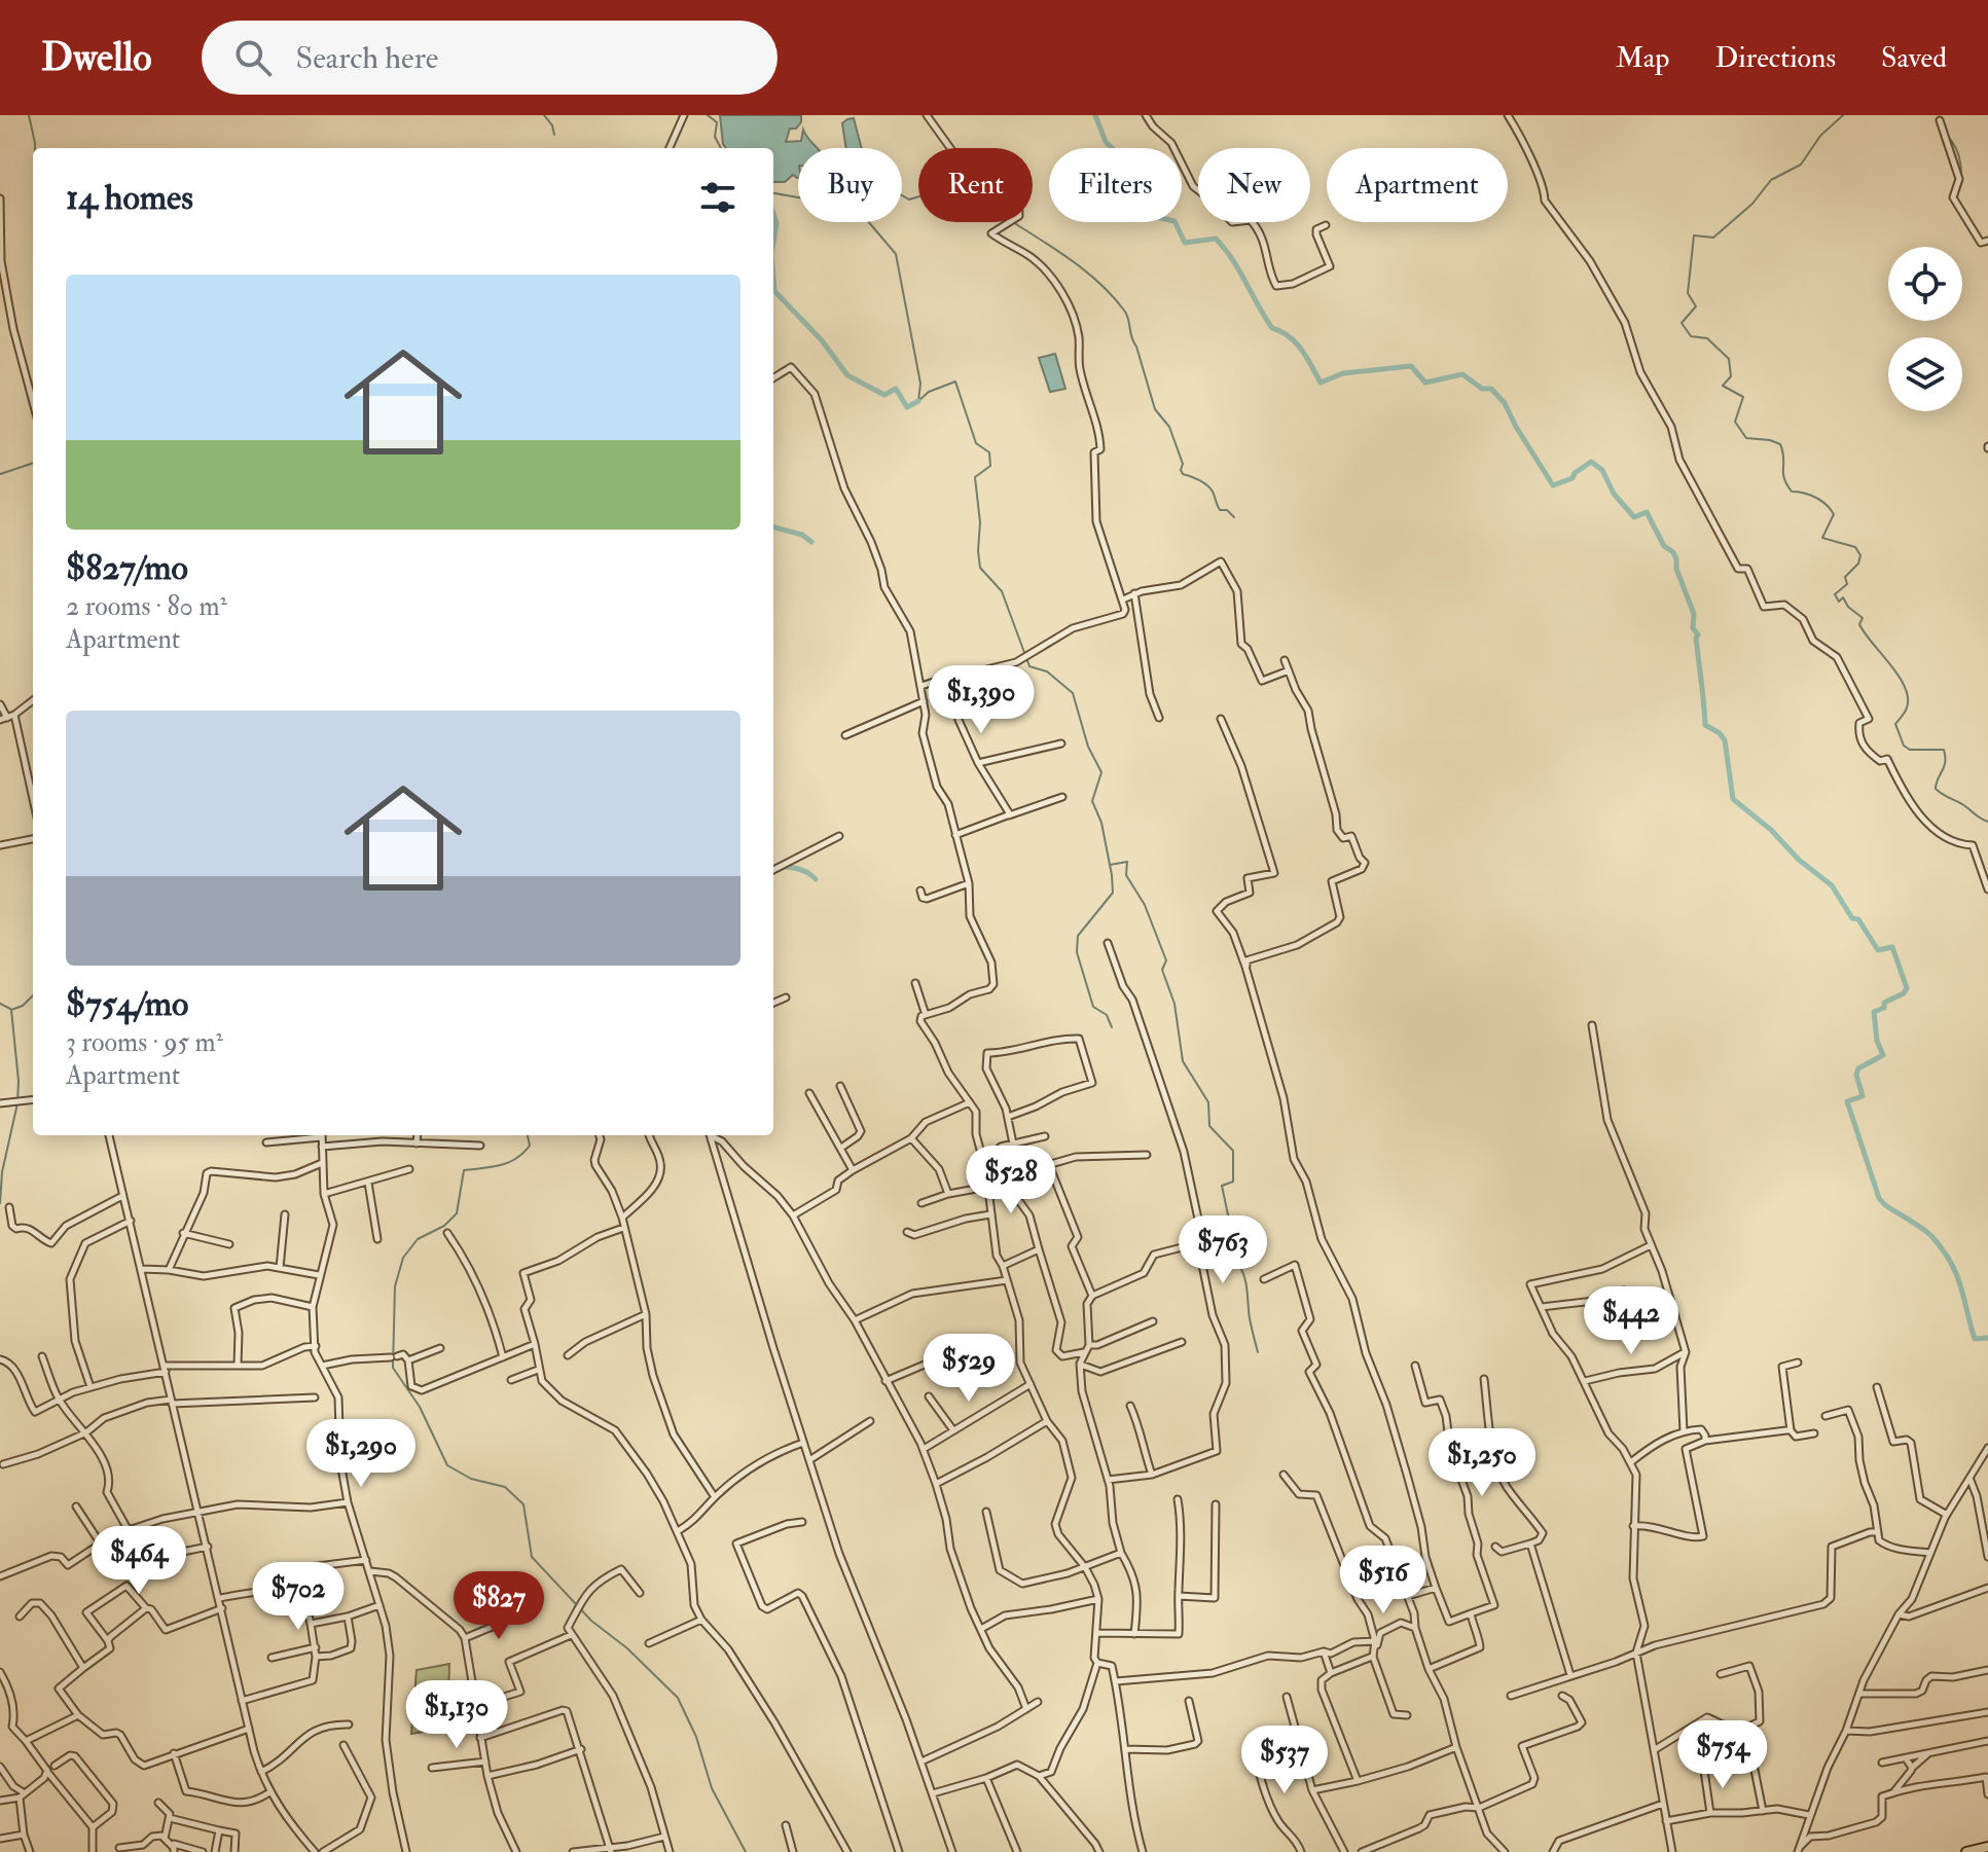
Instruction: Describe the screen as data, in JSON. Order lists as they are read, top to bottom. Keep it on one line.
{"page":{"header":"Dwello","search":"Search here","nav":["Map","Directions","Saved"],"chip":["Buy","Rent","Filters","New","Apartment"],"heading":"14 homes","list":[{"name":"$827/mo","note":"2 rooms · 80 m² · Apartment"},{"name":"$754/mo","note":"3 rooms · 95 m² · Apartment"}],"price":["$1,390","$528","$763","$442","$529","$1,290","$1,250","$464","$516","$702","$827","$1,130","$754","$537"]}}
